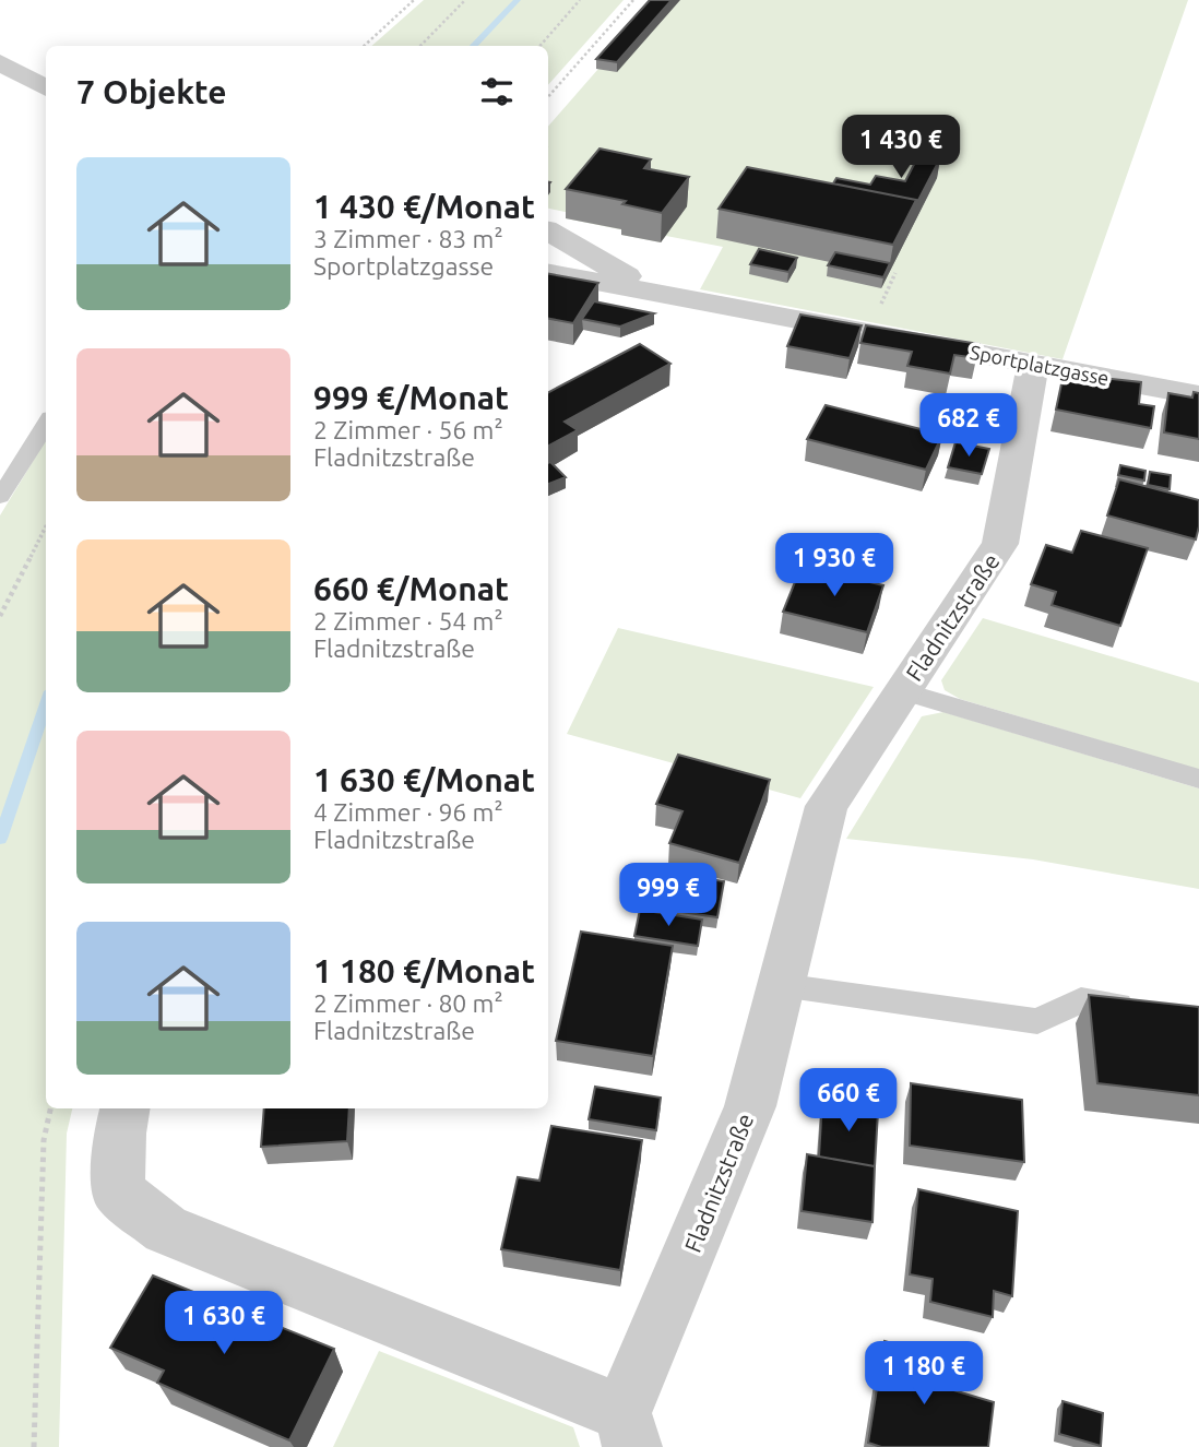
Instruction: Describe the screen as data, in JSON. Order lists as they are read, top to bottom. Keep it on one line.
{"streets":{"street":["Sportplatzgasse","Fladnitzstraße"]},"crossings":[["Sportplatzgasse","Fladnitzstraße"]],"page":{"heading":"7 Objekte","price":["1 430 €","682 €","1 930 €","999 €","660 €","1 630 €","1 180 €"],"list":[{"name":"1 430 €/Monat","note":"3 Zimmer · 83 m² · Sportplatzgasse"},{"name":"999 €/Monat","note":"2 Zimmer · 56 m² · Fladnitzstraße"},{"name":"660 €/Monat","note":"2 Zimmer · 54 m² · Fladnitzstraße"},{"name":"1 630 €/Monat","note":"4 Zimmer · 96 m² · Fladnitzstraße"},{"name":"1 180 €/Monat","note":"2 Zimmer · 80 m² · Fladnitzstraße"}]}}
